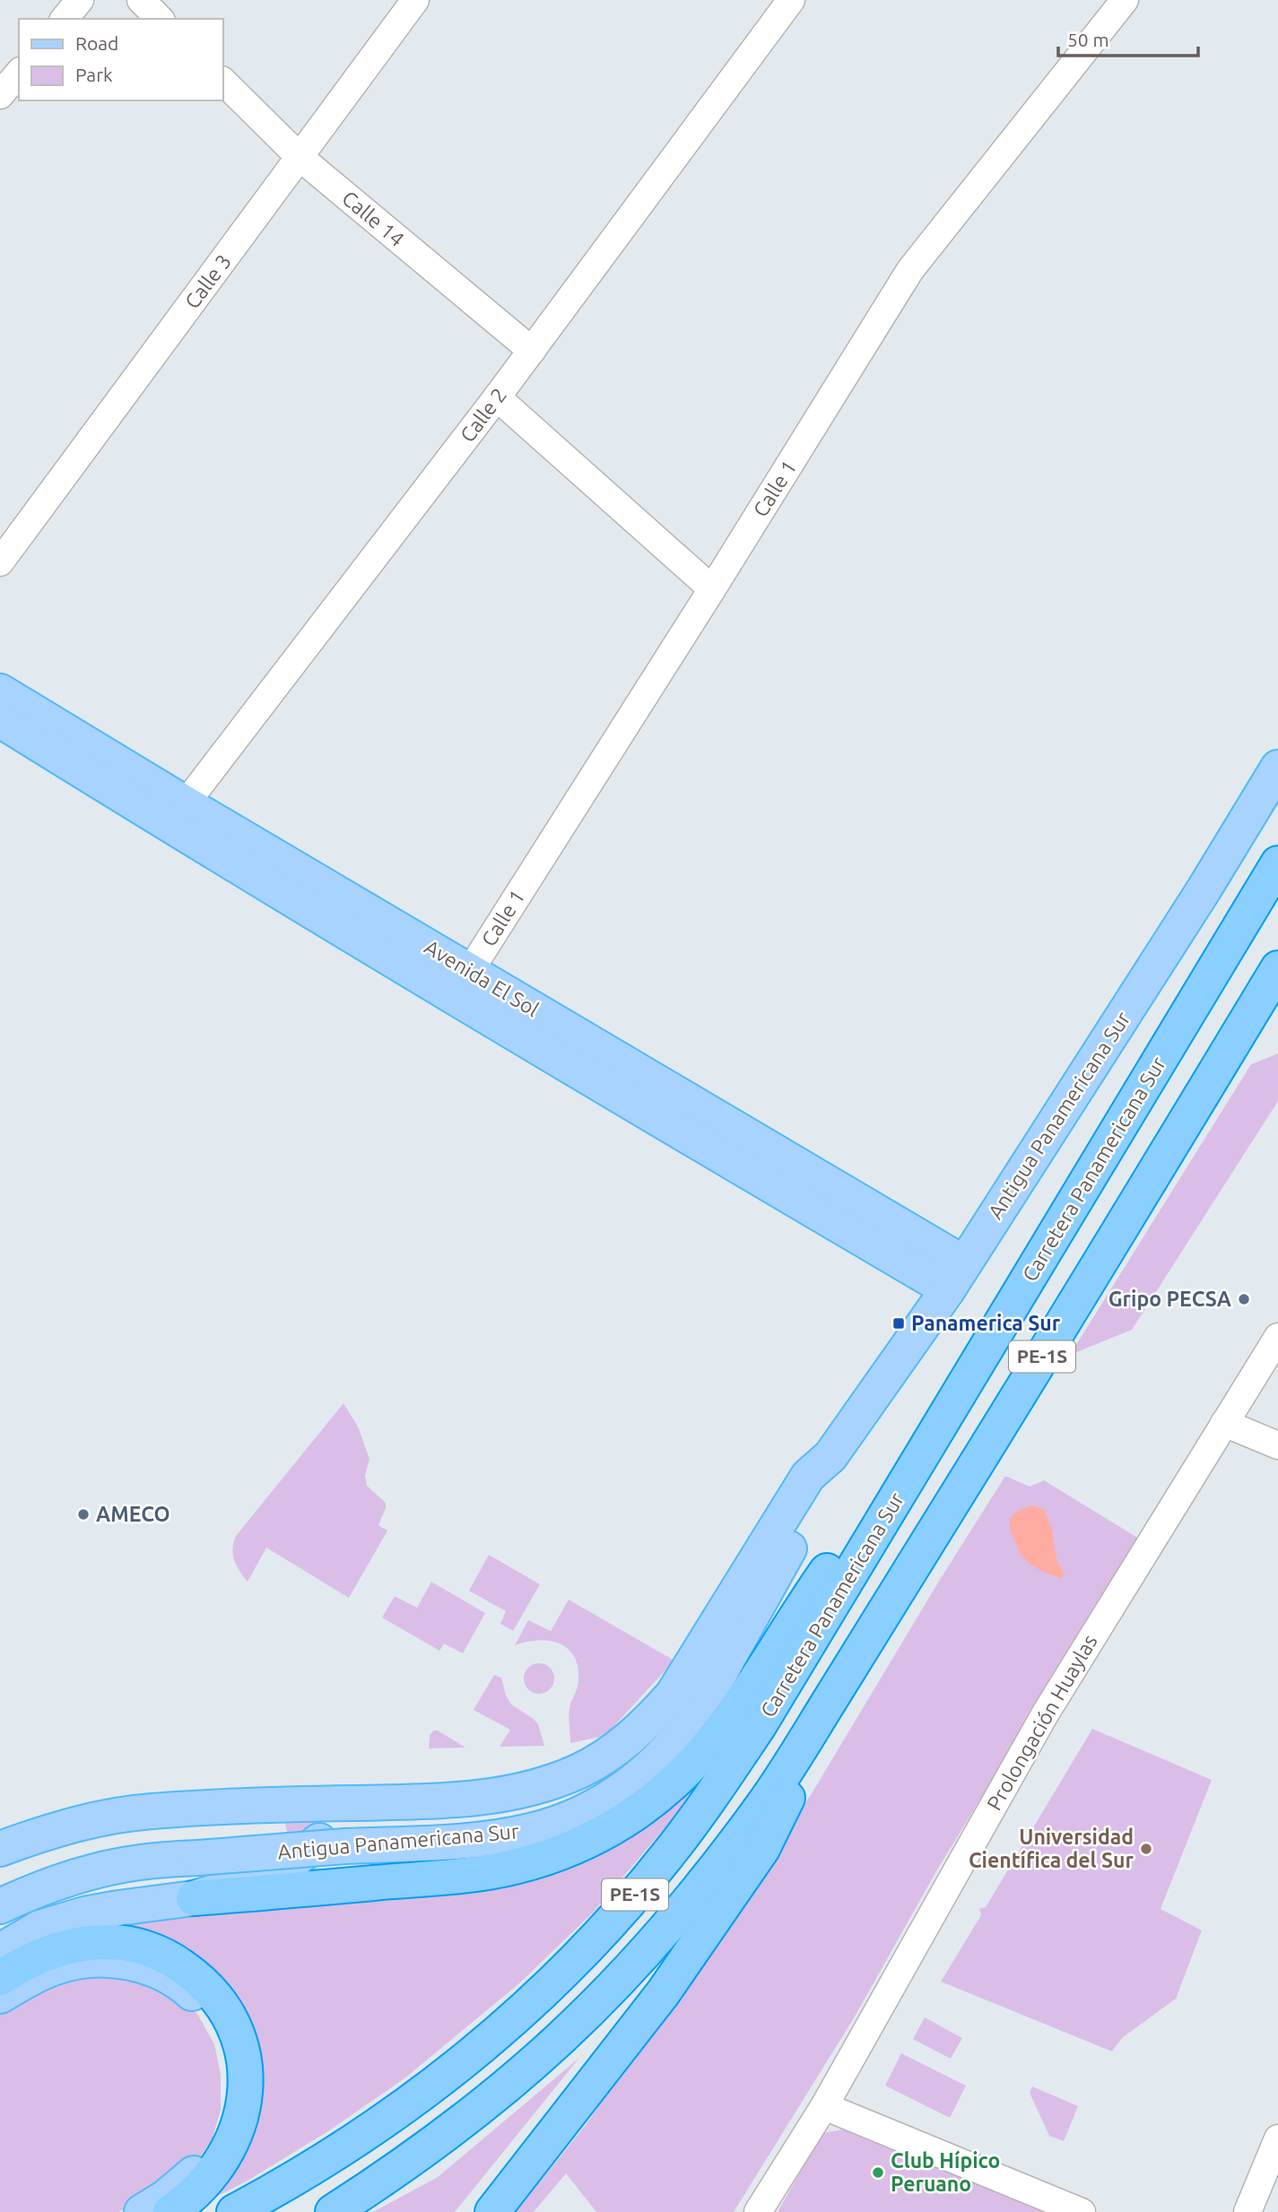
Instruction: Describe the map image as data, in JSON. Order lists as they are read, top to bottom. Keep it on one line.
{"streets":{"highway":["Carretera Panamericana Sur","PE-1S"],"main road":["Avenida El Sol","Antigua Panamericana Sur"],"street":["Calle 14","Calle 3","Calle 2","Calle 1","Prolongación Huaylas"]},"crossings":[["Calle 14","Calle 3"],["Calle 14","Calle 2"],["Calle 2","Avenida El Sol"],["Calle 1","Avenida El Sol"],["Avenida El Sol","Antigua Panamericana Sur"]],"places":{"other":["Gripo PECSA","AMECO","Universidad Científica del Sur","Club Hípico Peruano"],"transit":["Panamerica Sur"]},"legend":["Road","Park"],"scale_bar":"50 m"}
